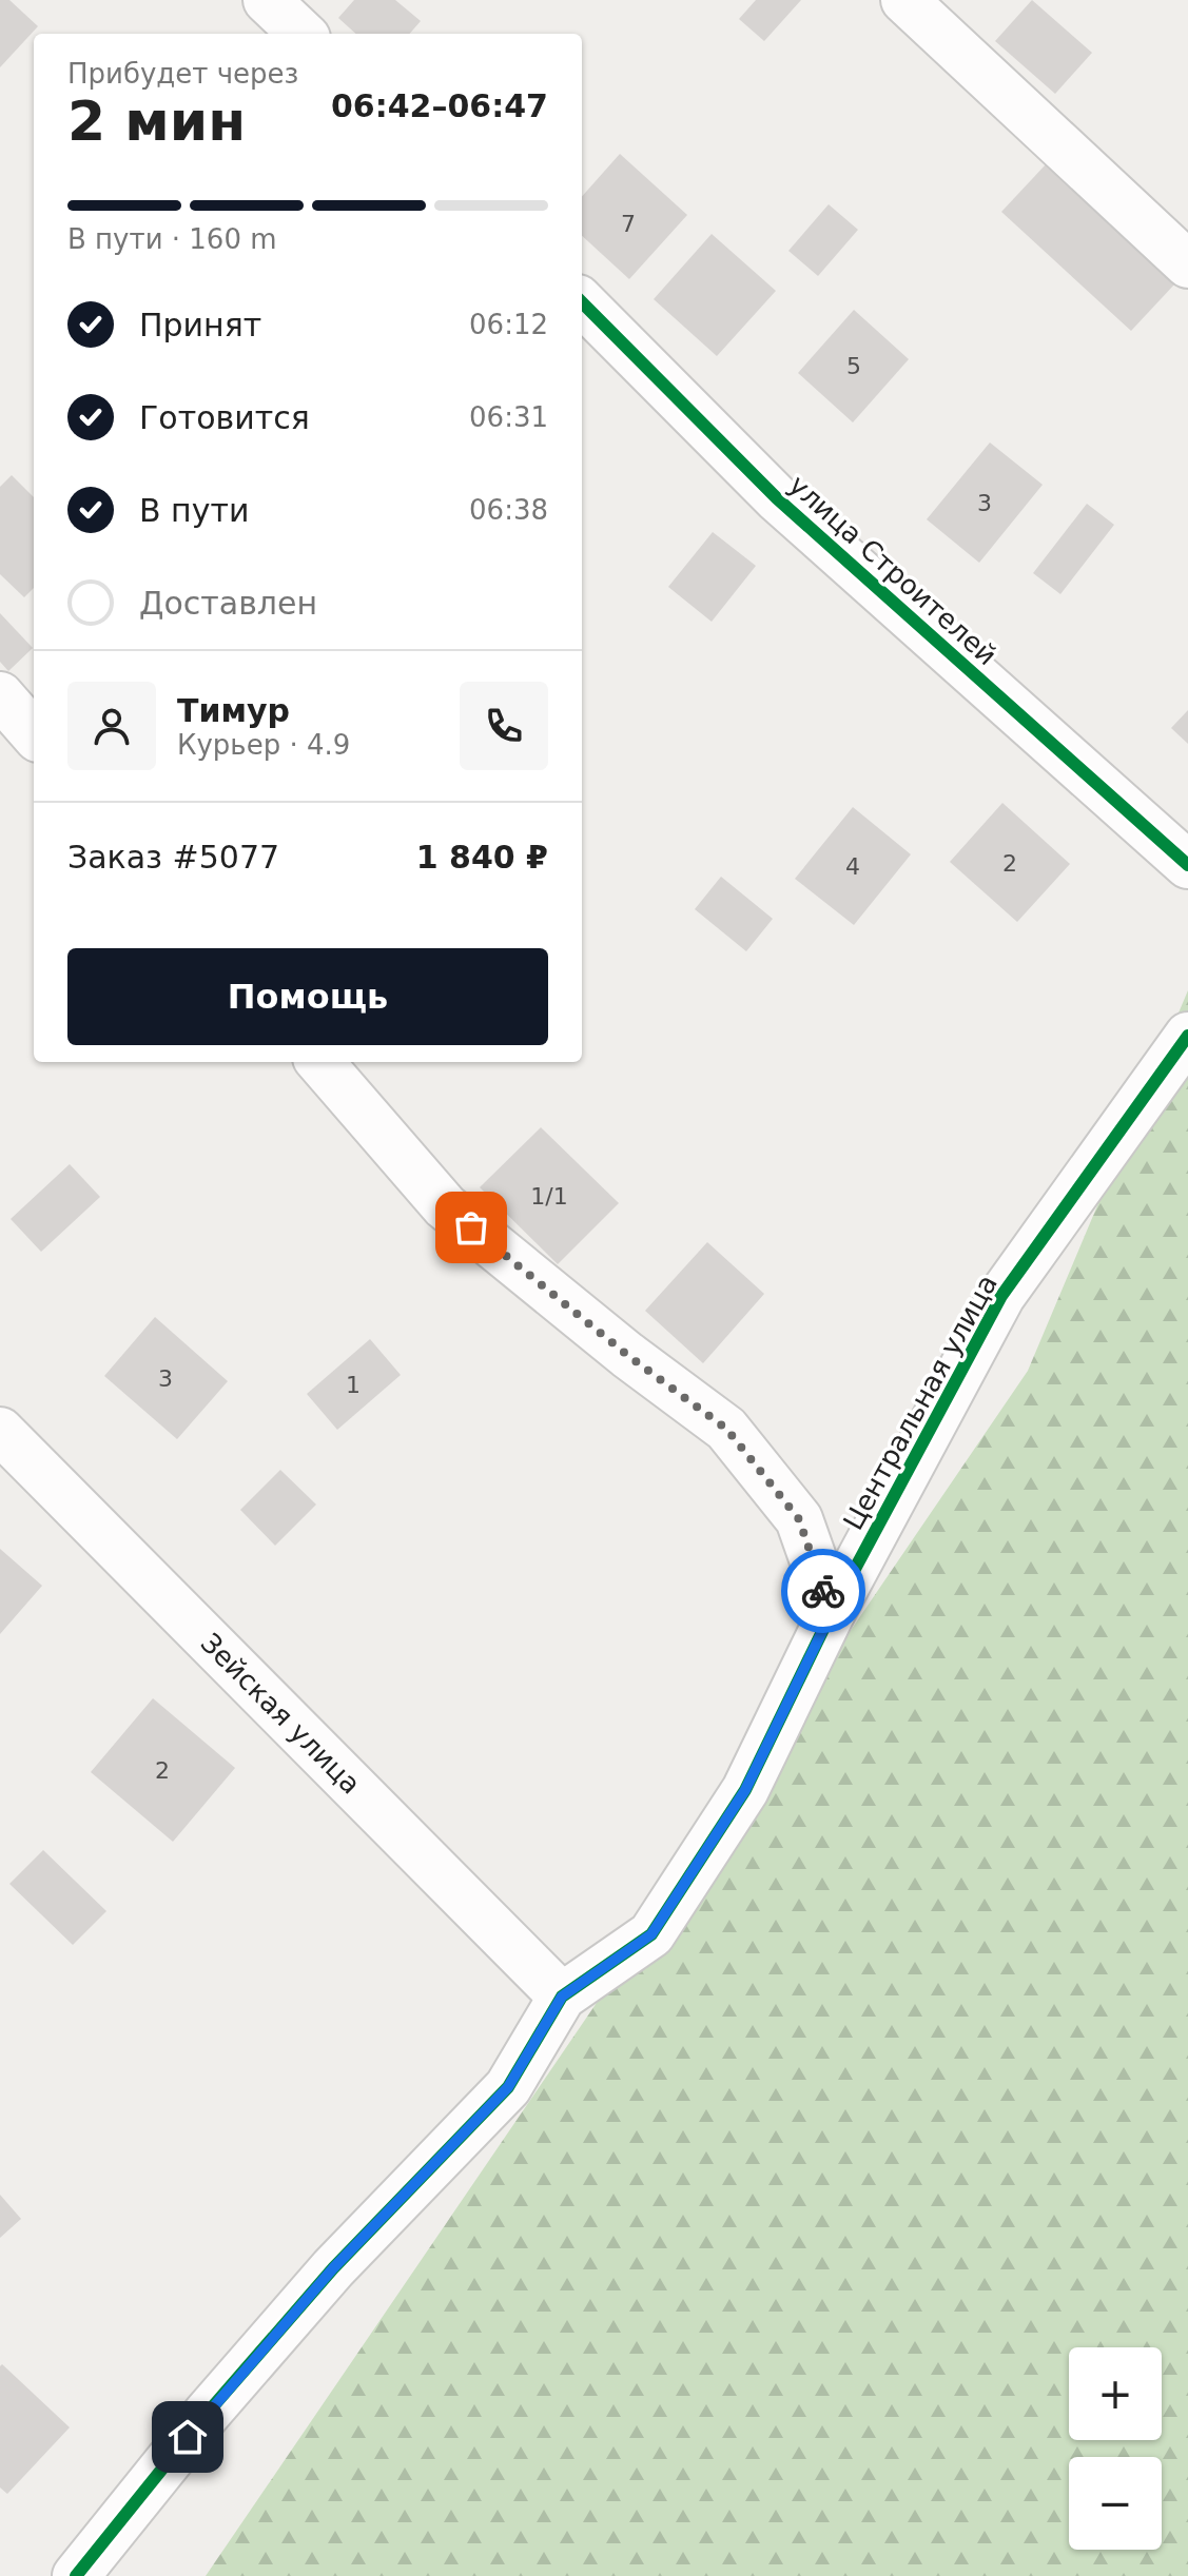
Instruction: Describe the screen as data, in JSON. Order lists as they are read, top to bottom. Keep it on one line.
{"streets":{"street":["улица Строителей","Центральная улица","Зейская улица"]},"crossings":[["Центральная улица","Зейская улица"]],"house_numbers":["7","5","3","2","4","1/1","3","1","2"],"page":{"heading":["2 мин","Прибудет через","06:42–06:47"],"panel":["Тимур","Курьер · 4.9","Заказ #5077","1 840 ₽"],"bar":"В пути · 160 m","list":[["Принят","06:12"],["Готовится","06:31"],["В пути","06:38"],"Доставлен"],"buttons":"Помощь","map_buttons":["+","−"]}}
